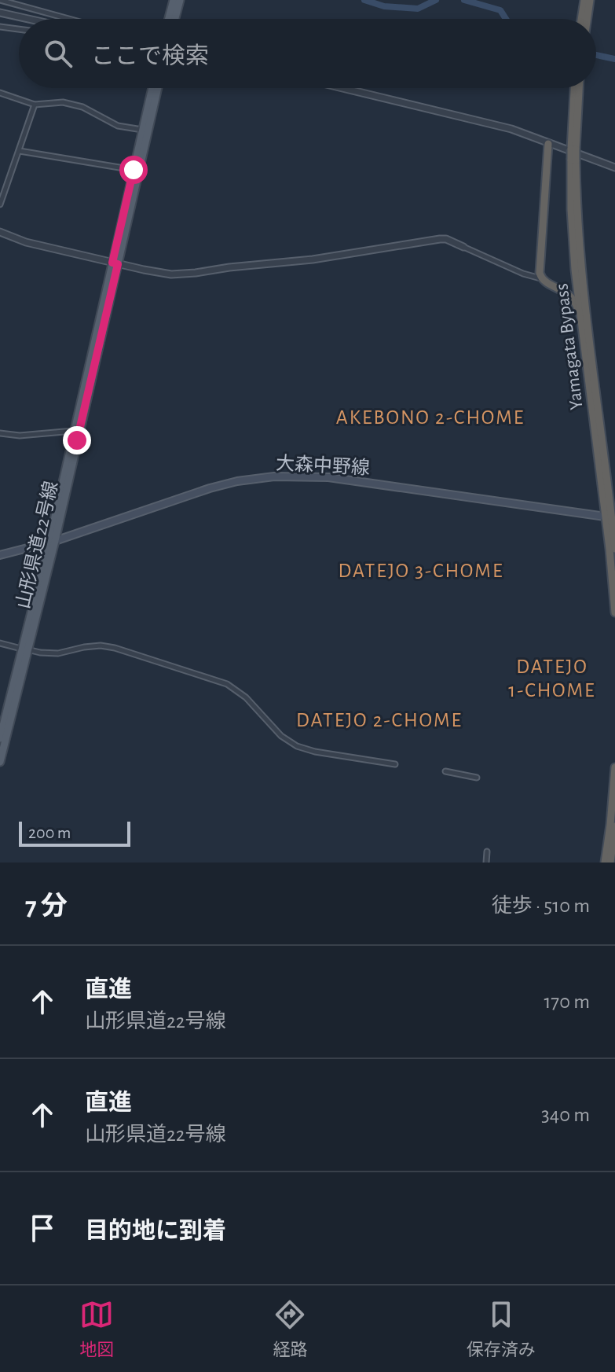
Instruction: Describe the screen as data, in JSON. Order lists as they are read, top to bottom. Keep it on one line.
{"streets":{"highway":["Yamagata Bypass"],"main road":["大森中野線","山形県道22号線"]},"crossings":[["Yamagata Bypass","大森中野線"],["大森中野線","山形県道22号線"]],"districts":["AKEBONO 2-CHOME","DATEJO 3-CHOME","DATEJO 1-CHOME","DATEJO 2-CHOME"],"scale_bar":"200 m","page":{"search":"ここで検索","scale":"200 m","heading":["7 分","徒歩 · 510 m"],"list":[["直進","山形県道22号線","170 m"],["直進","山形県道22号線","340 m"],"目的地に到着"],"nav":["地図","経路","保存済み"]}}
